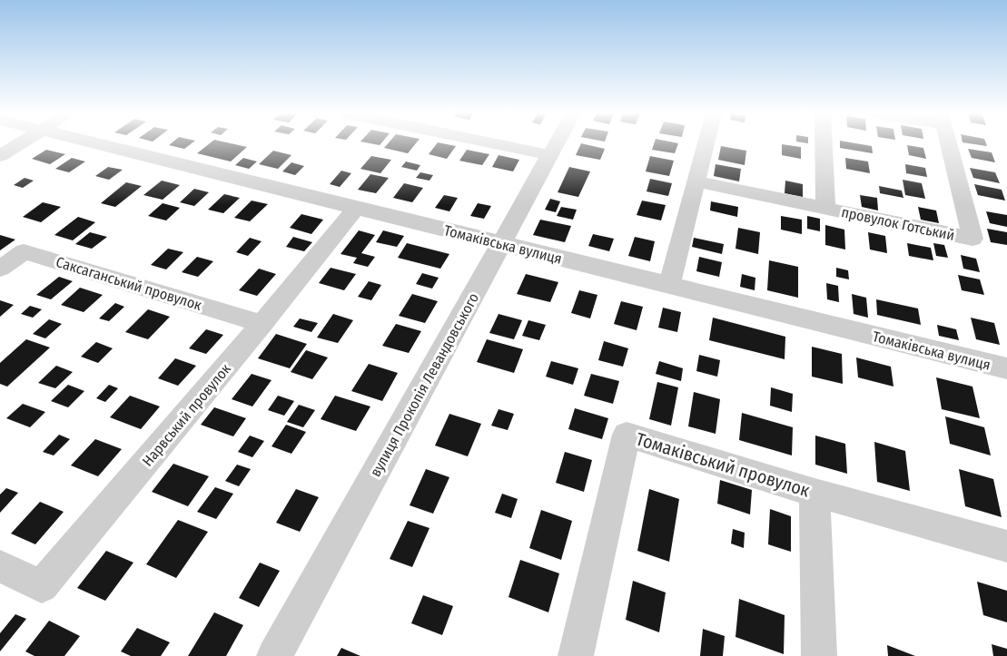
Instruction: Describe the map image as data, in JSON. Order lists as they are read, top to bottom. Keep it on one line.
{"streets":{"street":["провулок Готський","Томаківська вулиця","Саксаганський провулок","вулиця Прокопія Левандовського","Нарвський провулок","Томаківський провулок"]},"crossings":[["Томаківська вулиця","вулиця Прокопія Левандовського"],["Томаківська вулиця","Нарвський провулок"],["Саксаганський провулок","Нарвський провулок"]]}
